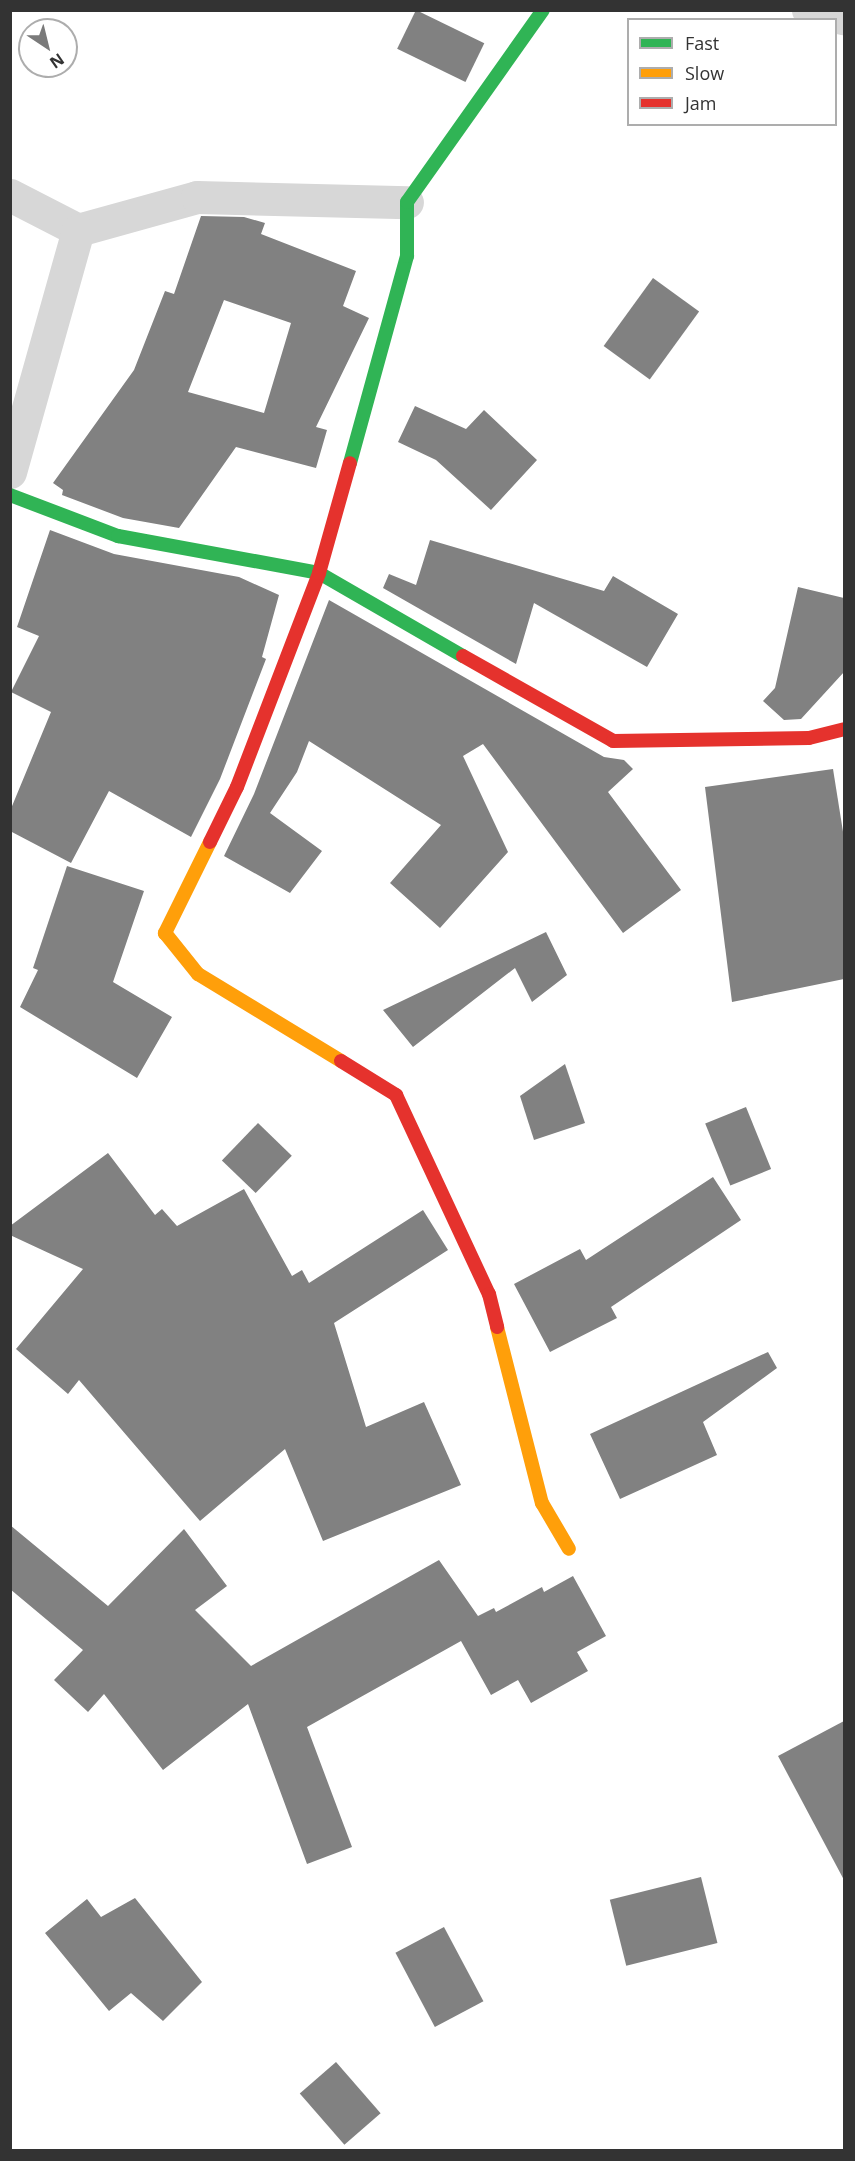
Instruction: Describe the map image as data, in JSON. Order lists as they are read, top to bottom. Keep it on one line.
{"legend":["Fast","Slow","Jam"],"north":"bottom right"}
